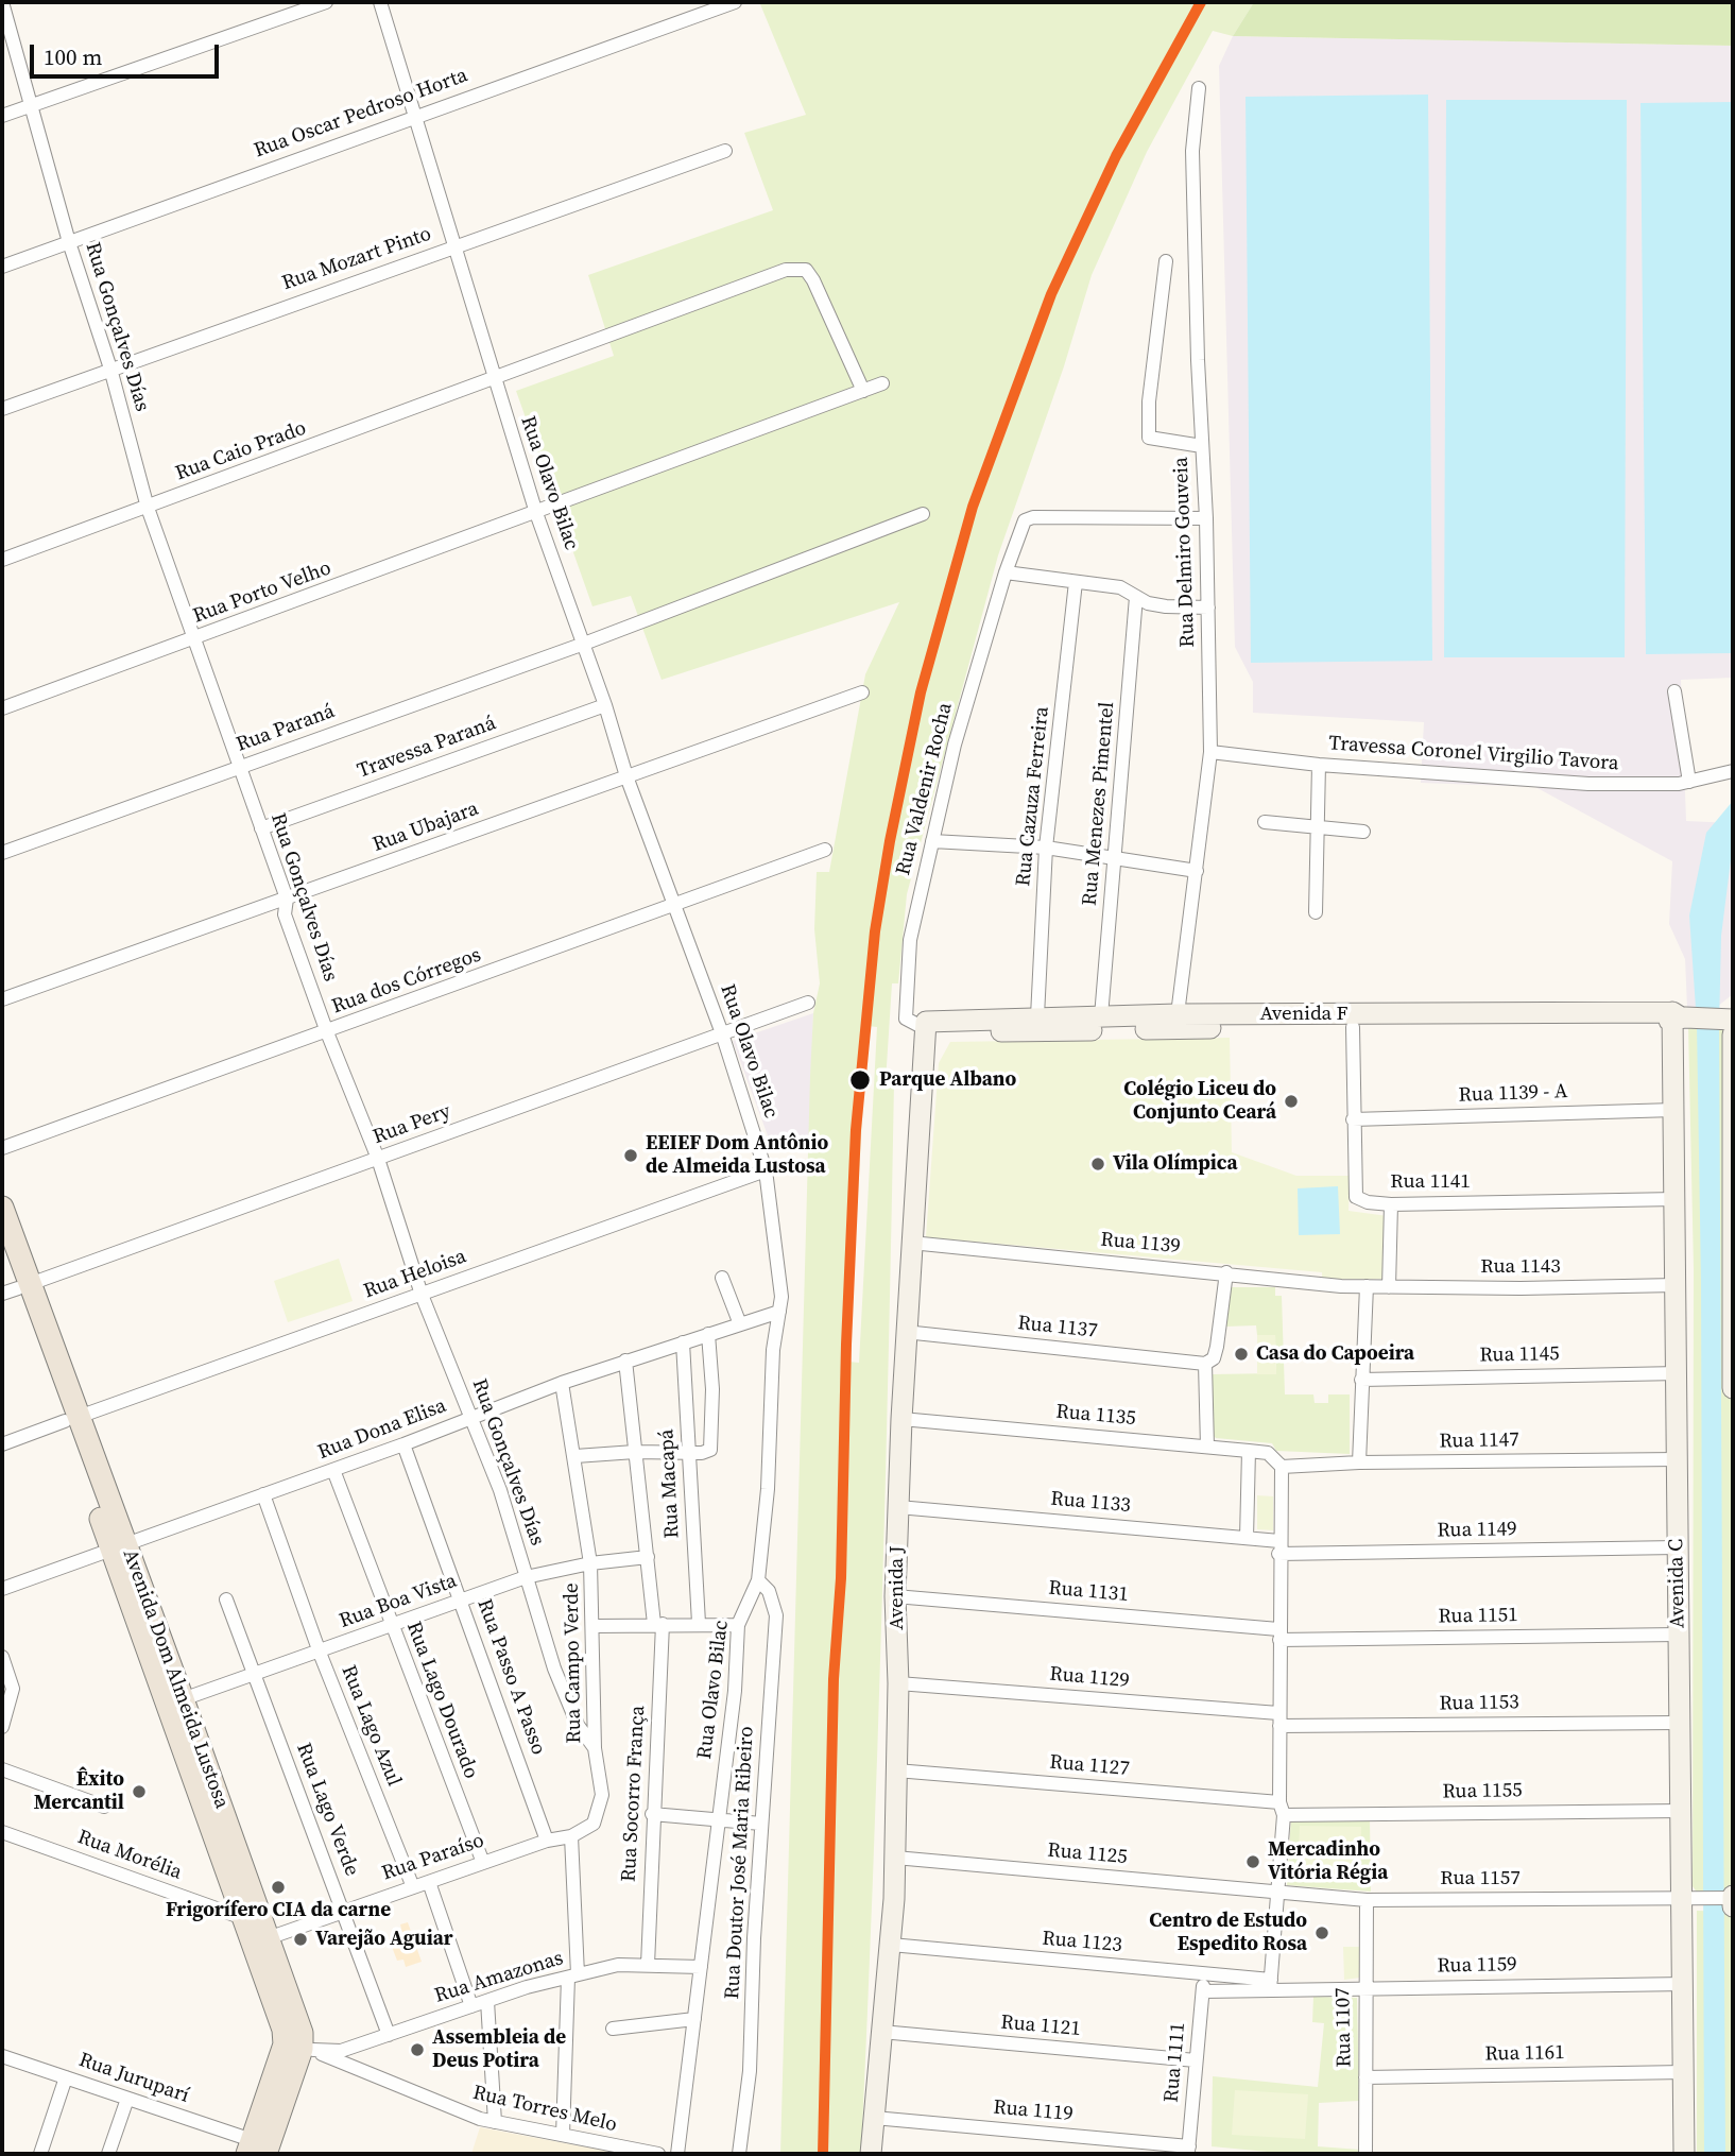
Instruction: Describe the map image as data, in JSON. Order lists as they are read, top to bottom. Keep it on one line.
{"streets":{"main road":["Avenida Dom Almeida Lustosa"],"street":["Rua Oscar Pedroso Horta","Rua Mozart Pinto","Rua Gonçalves Días","Rua Caio Prado","Rua Olavo Bilac","Rua Delmiro Gouveia","Rua Porto Velho","Rua Paraná","Travessa Paraná","Travessa Coronel Virgilio Tavora","Rua Valdenir Rocha","Rua Cazuza Ferreira","Rua Menezes Pimentel","Rua Ubajara","Rua dos Córregos","Avenida F","Rua 1139 - A","Rua Pery","Rua 1141","Rua 1139","Rua 1143","Rua Heloisa","Rua 1137","Rua 1145","Rua 1135","Rua Dona Elisa","Rua 1147","Rua Macapá","Rua 1133","Rua 1149","Avenida C","Avenida J","Rua 1131","Rua Boa Vista","Rua 1151","Rua Campo Verde","Rua Passo A Passo","Rua 1129","Rua Lago Dourado","Rua 1153","Rua Lago Azul","Rua 1127","Rua 1155","Rua Socorro França","Rua Lago Verde","Rua 1125","Rua Morélia","Rua Paraíso","Rua Doutor José Maria Ribeiro","Rua 1157","Rua 1123","Rua 1159","Rua Amazonas","Rua 1121","Rua 1107","Rua 1161","Rua 1111","Rua Juruparí","Rua Torres Melo","Rua 1119"]},"crossings":[["Rua Oscar Pedroso Horta","Rua Gonçalves Días"],["Rua Oscar Pedroso Horta","Rua Olavo Bilac"],["Rua Mozart Pinto","Rua Gonçalves Días"],["Rua Mozart Pinto","Rua Olavo Bilac"],["Rua Gonçalves Días","Rua Caio Prado"],["Rua Gonçalves Días","Rua Porto Velho"],["Rua Gonçalves Días","Rua Paraná"],["Rua Gonçalves Días","Travessa Paraná"],["Rua Gonçalves Días","Rua Ubajara"],["Rua Gonçalves Días","Rua dos Córregos"],["Rua Gonçalves Días","Rua Pery"],["Rua Gonçalves Días","Rua Heloisa"],["Rua Gonçalves Días","Rua Dona Elisa"],["Rua Gonçalves Días","Rua Boa Vista"],["Rua Gonçalves Días","Rua Campo Verde"],["Rua Caio Prado","Rua Olavo Bilac"],["Rua Caio Prado","Rua Porto Velho"],["Rua Olavo Bilac","Rua Porto Velho"],["Rua Olavo Bilac","Rua Paraná"],["Rua Olavo Bilac","Travessa Paraná"],["Rua Olavo Bilac","Rua Ubajara"],["Rua Olavo Bilac","Rua dos Córregos"],["Rua Olavo Bilac","Rua Pery"],["Rua Olavo Bilac","Rua Heloisa"],["Rua Olavo Bilac","Rua Dona Elisa"],["Rua Olavo Bilac","Rua Doutor José Maria Ribeiro"],["Rua Olavo Bilac","Rua Amazonas"],["Rua Delmiro Gouveia","Travessa Coronel Virgilio Tavora"],["Rua Delmiro Gouveia","Rua Valdenir Rocha"],["Rua Delmiro Gouveia","Avenida F"],["Rua Valdenir Rocha","Avenida F"],["Rua Valdenir Rocha","Avenida J"],["Rua Cazuza Ferreira","Avenida F"],["Rua Menezes Pimentel","Avenida F"],["Avenida F","Rua 1141"],["Avenida F","Avenida C"],["Avenida F","Avenida J"],["Rua 1139 - A","Rua 1141"],["Rua 1139 - A","Avenida C"],["Rua Pery","Avenida Dom Almeida Lustosa"],["Rua 1141","Avenida C"],["Rua 1139","Rua 1143"],["Rua 1139","Avenida J"],["Rua 1143","Avenida C"],["Rua Heloisa","Avenida Dom Almeida Lustosa"],["Rua 1137","Avenida J"],["Rua 1145","Avenida C"],["Rua 1135","Rua 1147"],["Rua 1135","Avenida J"],["Rua Dona Elisa","Rua Macapá"],["Rua Dona Elisa","Rua Campo Verde"],["Rua Dona Elisa","Rua Passo A Passo"],["Rua Dona Elisa","Avenida Dom Almeida Lustosa"],["Rua Dona Elisa","Rua Lago Dourado"],["Rua Dona Elisa","Rua Lago Azul"],["Rua Dona Elisa","Rua Socorro França"],["Rua 1147","Avenida C"],["Rua 1133","Rua 1149"],["Rua 1133","Avenida J"],["Rua 1149","Avenida C"],["Avenida C","Rua 1151"],["Avenida C","Rua 1153"],["Avenida C","Rua 1155"],["Avenida C","Rua 1157"],["Avenida C","Rua 1159"],["Avenida C","Rua 1161"],["Avenida J","Rua 1131"],["Avenida J","Rua 1129"],["Avenida J","Rua 1127"],["Avenida J","Rua 1125"],["Avenida J","Rua 1123"],["Avenida J","Rua 1121"],["Avenida J","Rua 1119"],["Rua 1131","Rua 1151"],["Rua Boa Vista","Rua Campo Verde"],["Rua Boa Vista","Rua Passo A Passo"],["Rua Boa Vista","Avenida Dom Almeida Lustosa"],["Rua Boa Vista","Rua Lago Dourado"],["Rua Boa Vista","Rua Lago Azul"],["Rua Boa Vista","Rua Socorro França"],["Rua Boa Vista","Rua Lago Verde"],["Rua Campo Verde","Rua Paraíso"],["Rua Passo A Passo","Rua Paraíso"],["Rua 1129","Rua 1153"],["Avenida Dom Almeida Lustosa","Rua Morélia"],["Avenida Dom Almeida Lustosa","Rua Paraíso"],["Avenida Dom Almeida Lustosa","Rua Amazonas"],["Avenida Dom Almeida Lustosa","Rua Juruparí"],["Avenida Dom Almeida Lustosa","Rua Torres Melo"],["Rua Lago Dourado","Rua Paraíso"],["Rua Lago Azul","Rua Paraíso"],["Rua 1127","Rua 1155"],["Rua Socorro França","Rua Amazonas"],["Rua Lago Verde","Rua Paraíso"],["Rua Lago Verde","Rua Amazonas"],["Rua 1125","Rua 1157"],["Rua 1157","Rua 1107"],["Rua 1123","Rua 1159"],["Rua 1123","Rua 1111"],["Rua 1159","Rua 1107"],["Rua 1159","Rua 1111"],["Rua Amazonas","Rua Torres Melo"],["Rua 1121","Rua 1111"],["Rua 1107","Rua 1161"],["Rua 1111","Rua 1119"]],"places":["Parque Albano","Colégio Liceu do Conjunto Ceará","EEIEF Dom Antônio de Almeida Lustosa","Vila Olímpica","Casa do Capoeira","Êxito Mercantil","Mercadinho Vitória Régia","Frigorífero CIA da carne","Centro de Estudo Espedito Rosa","Varejão Aguiar","Assembleia de Deus Potira"],"scale_bar":"100 m"}
